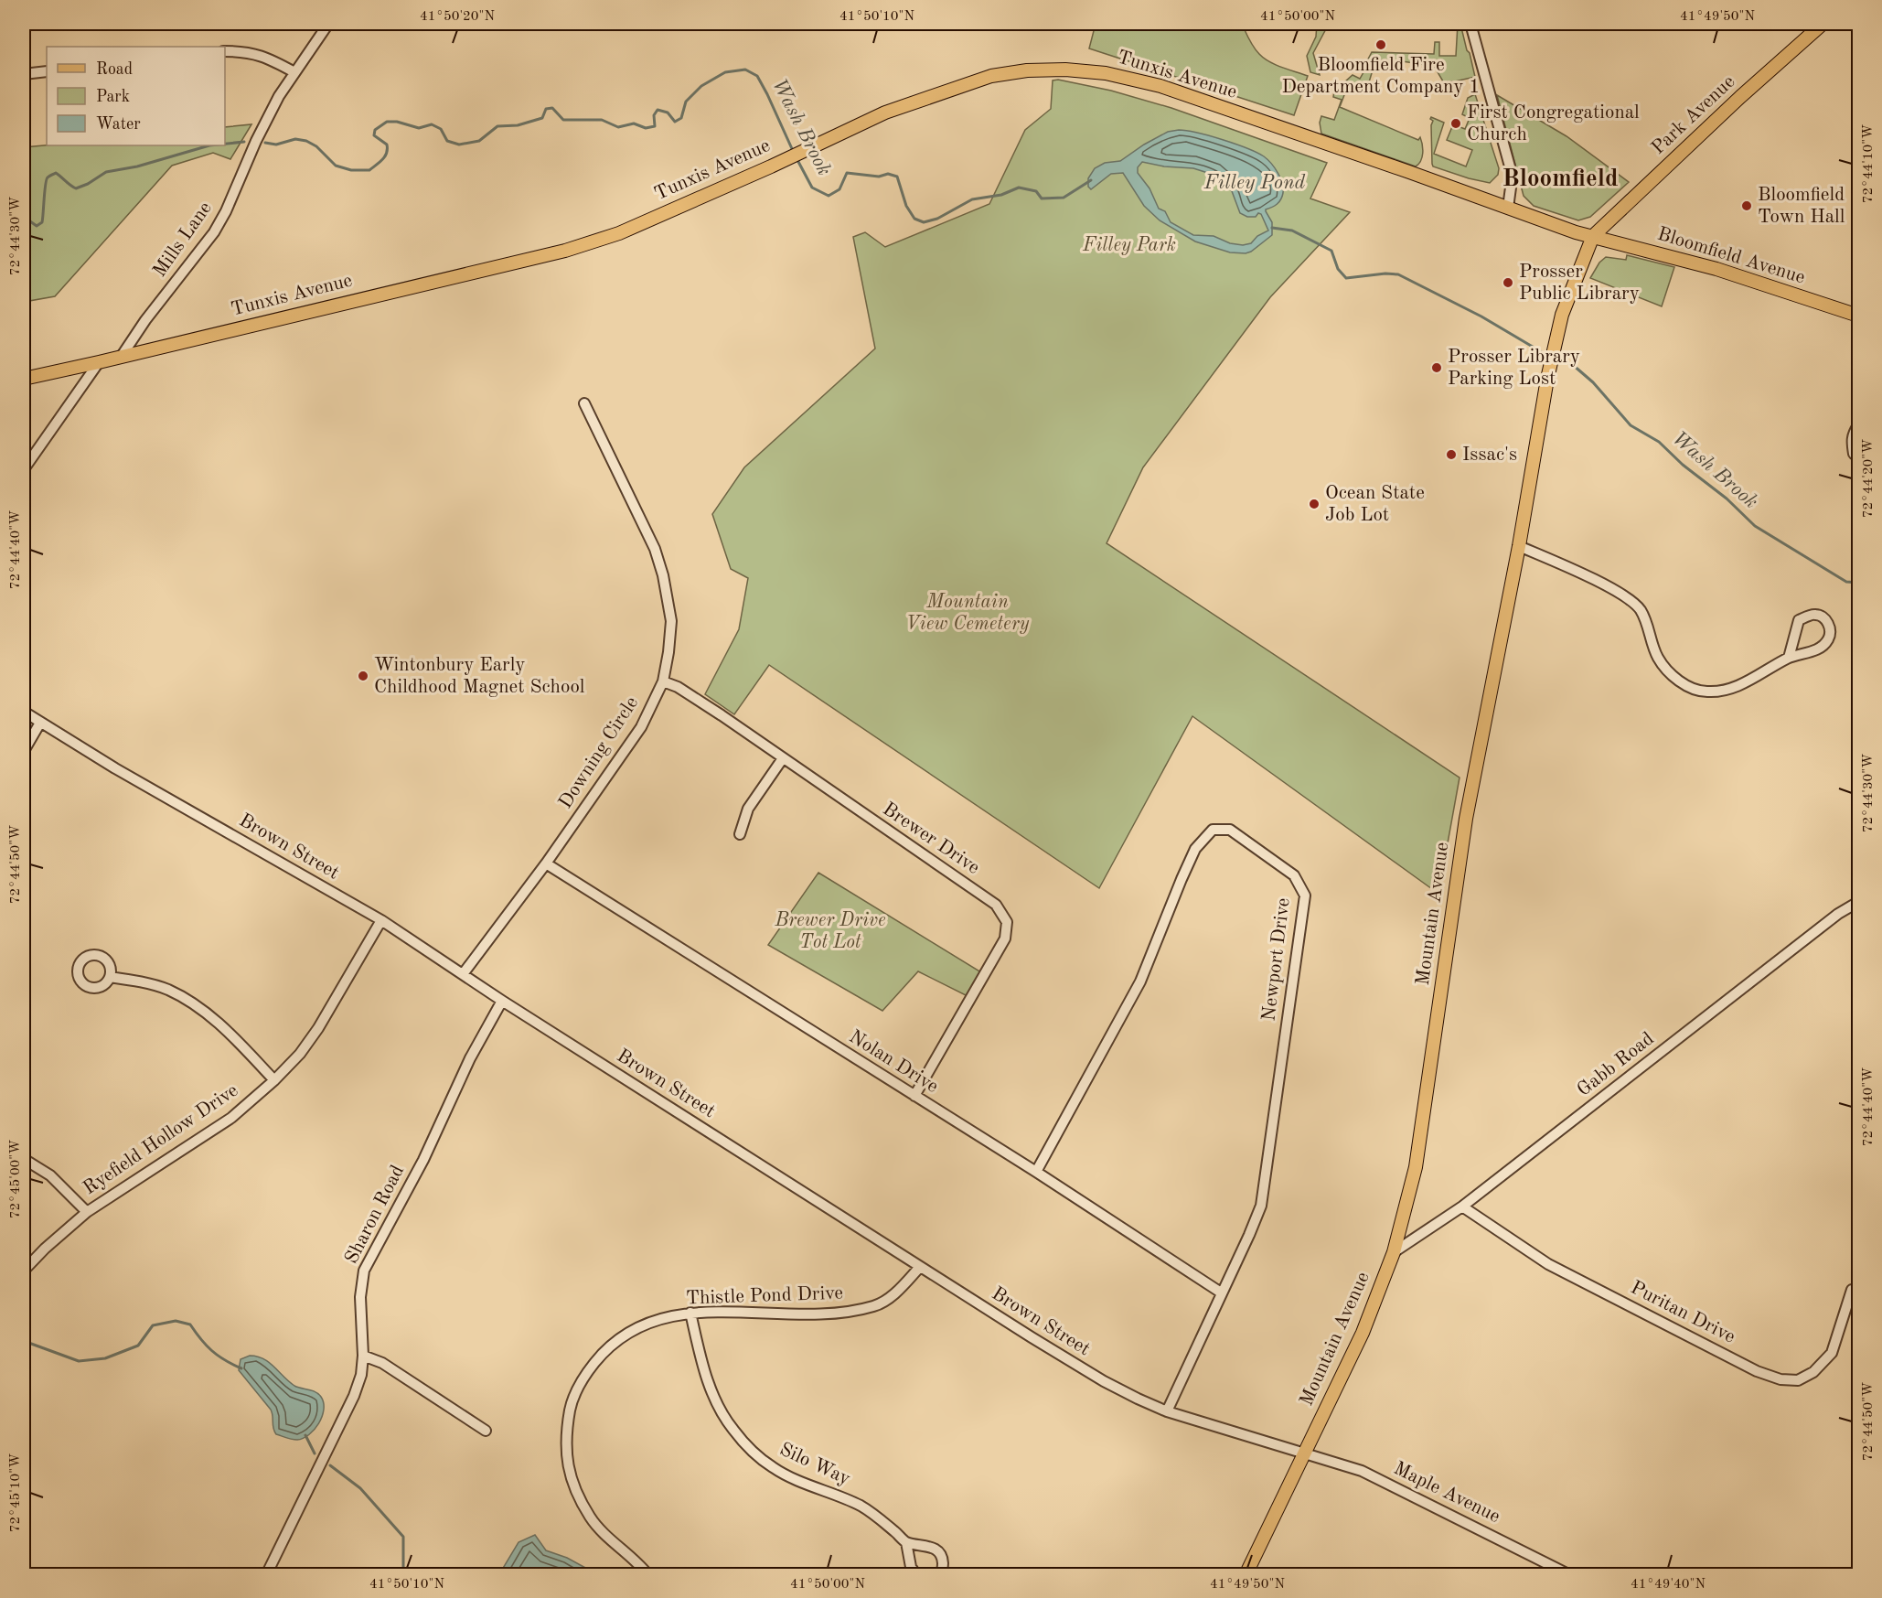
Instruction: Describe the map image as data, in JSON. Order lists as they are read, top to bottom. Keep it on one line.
{"streets":{"main road":["Tunxis Avenue","Park Avenue","Bloomfield Avenue","Mountain Avenue"],"street":["Mills Lane","Downing Circle","Brewer Drive","Brown Street","Newport Drive","Nolan Drive","Gabb Road","Ryefield Hollow Drive","Sharon Road","Thistle Pond Drive","Puritan Drive","Silo Way","Maple Avenue"]},"crossings":[["Tunxis Avenue","Park Avenue"],["Tunxis Avenue","Mills Lane"],["Tunxis Avenue","Bloomfield Avenue"],["Tunxis Avenue","Mountain Avenue"],["Park Avenue","Bloomfield Avenue"],["Park Avenue","Mountain Avenue"],["Bloomfield Avenue","Mountain Avenue"],["Downing Circle","Brewer Drive"],["Downing Circle","Brown Street"],["Downing Circle","Nolan Drive"],["Brewer Drive","Nolan Drive"],["Brown Street","Mountain Avenue"],["Brown Street","Newport Drive"],["Brown Street","Ryefield Hollow Drive"],["Brown Street","Sharon Road"],["Brown Street","Thistle Pond Drive"],["Brown Street","Maple Avenue"],["Mountain Avenue","Gabb Road"],["Mountain Avenue","Maple Avenue"],["Newport Drive","Nolan Drive"],["Gabb Road","Puritan Drive"],["Thistle Pond Drive","Silo Way"]],"districts":["Bloomfield"],"water":["Wash Brook","Filley Pond"],"parks":["Filley Park","Mountain View Cemetery","Brewer Drive Tot Lot"],"places":["Bloomfield Fire Department Company 1","First Congregational Church","Bloomfield Town Hall","Prosser Public Library","Prosser Library Parking Lost","Issac's","Ocean State Job Lot","Wintonbury Early Childhood Magnet School"],"legend":["Road","Park","Water"],"coordinates":["41°50'20\"N","41°50'10\"N","41°50'00\"N","41°49'50\"N","72°44'10\"W","72°44'30\"W","72°44'20\"W","72°44'40\"W","72°44'50\"W","72°45'00\"W","72°45'10\"W","41°49'40\"N"]}
